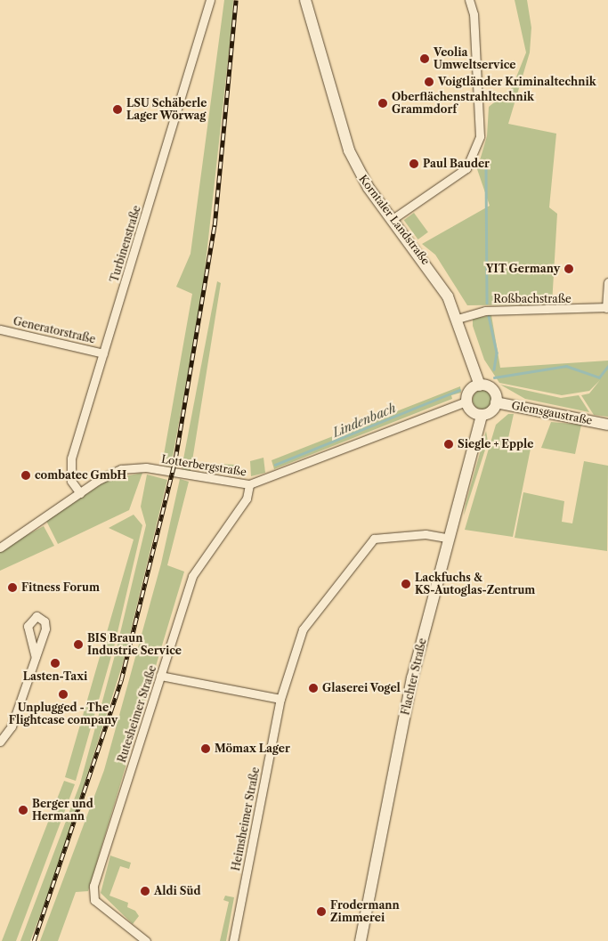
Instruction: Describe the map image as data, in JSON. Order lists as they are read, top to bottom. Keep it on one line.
{"streets":{"main road":["Korntaler Landstraße","Glemsgaustraße","Flachter Straße"],"street":["Turbinenstraße","Roßbachstraße","Generatorstraße","Lotterbergstraße","Rutesheimer Straße","Heimsheimer Straße"]},"crossings":[["Korntaler Landstraße","Roßbachstraße"],["Korntaler Landstraße","Glemsgaustraße"],["Korntaler Landstraße","Lotterbergstraße"],["Korntaler Landstraße","Flachter Straße"],["Turbinenstraße","Generatorstraße"],["Turbinenstraße","Lotterbergstraße"],["Glemsgaustraße","Lotterbergstraße"],["Glemsgaustraße","Flachter Straße"],["Lotterbergstraße","Flachter Straße"],["Lotterbergstraße","Rutesheimer Straße"],["Flachter Straße","Heimsheimer Straße"]],"water":["Lindenbach"],"places":["Veolia Umweltservice","Voigtländer Kriminaltechnik","Oberflächenstrahltechnik Grammdorf","LSU Schäberle Lager Wörwag","Paul Bauder","YIT Germany","Siegle + Epple","combatec GmbH","Lackfuchs & KS-Autoglas-Zentrum","Fitness Forum","BIS Braun Industrie Service","Lasten-Taxi","Glaserei Vogel","Unplugged - The Flightcase company","Mömax Lager","Berger und Hermann","Aldi Süd","Frodermann Zimmerei"]}
